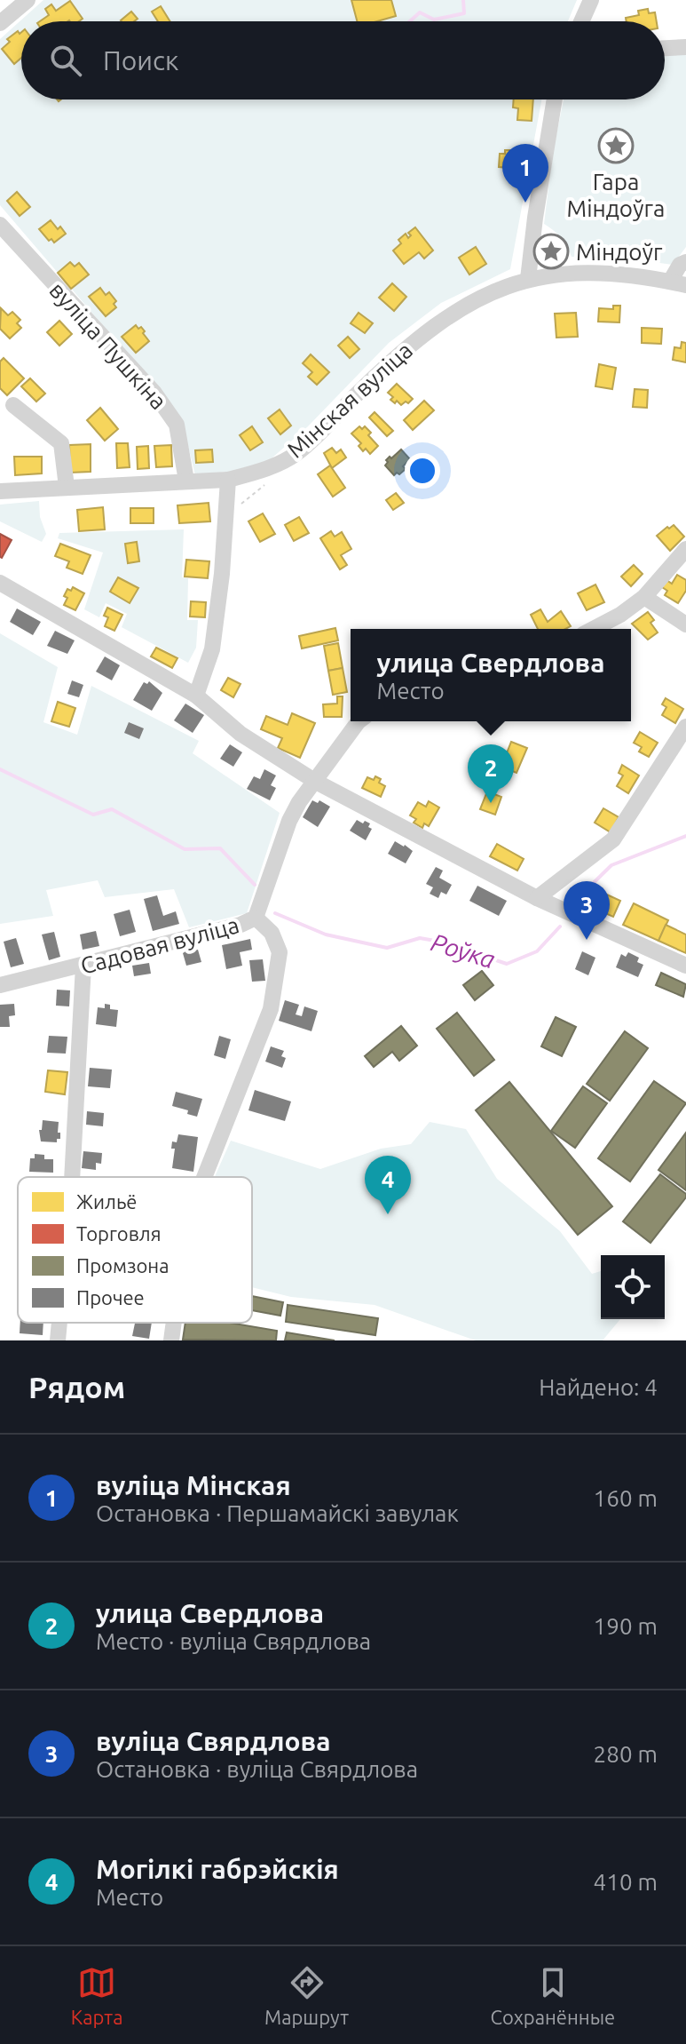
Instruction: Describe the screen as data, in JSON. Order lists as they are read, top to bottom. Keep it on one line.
{"streets":{"street":["вуліца Пушкіна","Мінская вуліца","Садовая вуліца"]},"crossings":[["вуліца Пушкіна","Мінская вуліца"]],"water":["Роўка"],"places":{"place":["Гара Міндоўга","Міндоўг"]},"legend":["Жильё","Торговля","Промзона","Прочее"],"page":{"search":"Поиск","pins":["1","2","3","4"],"popup":["улица Свердлова","Место"],"heading":["Рядом","Найдено: 4"],"list":[{"mark":"1","name":"вуліца Мінская","note":"Остановка · Першамайскі завулак","value":"160 m"},{"mark":"2","name":"улица Свердлова","note":"Место · вуліца Свярдлова","value":"190 m"},{"mark":"3","name":"вуліца Свярдлова","note":"Остановка · вуліца Свярдлова","value":"280 m"},{"mark":"4","name":"Могілкі габрэйскія","note":"Место","value":"410 m"}],"nav":["Карта","Маршрут","Сохранённые"]}}
